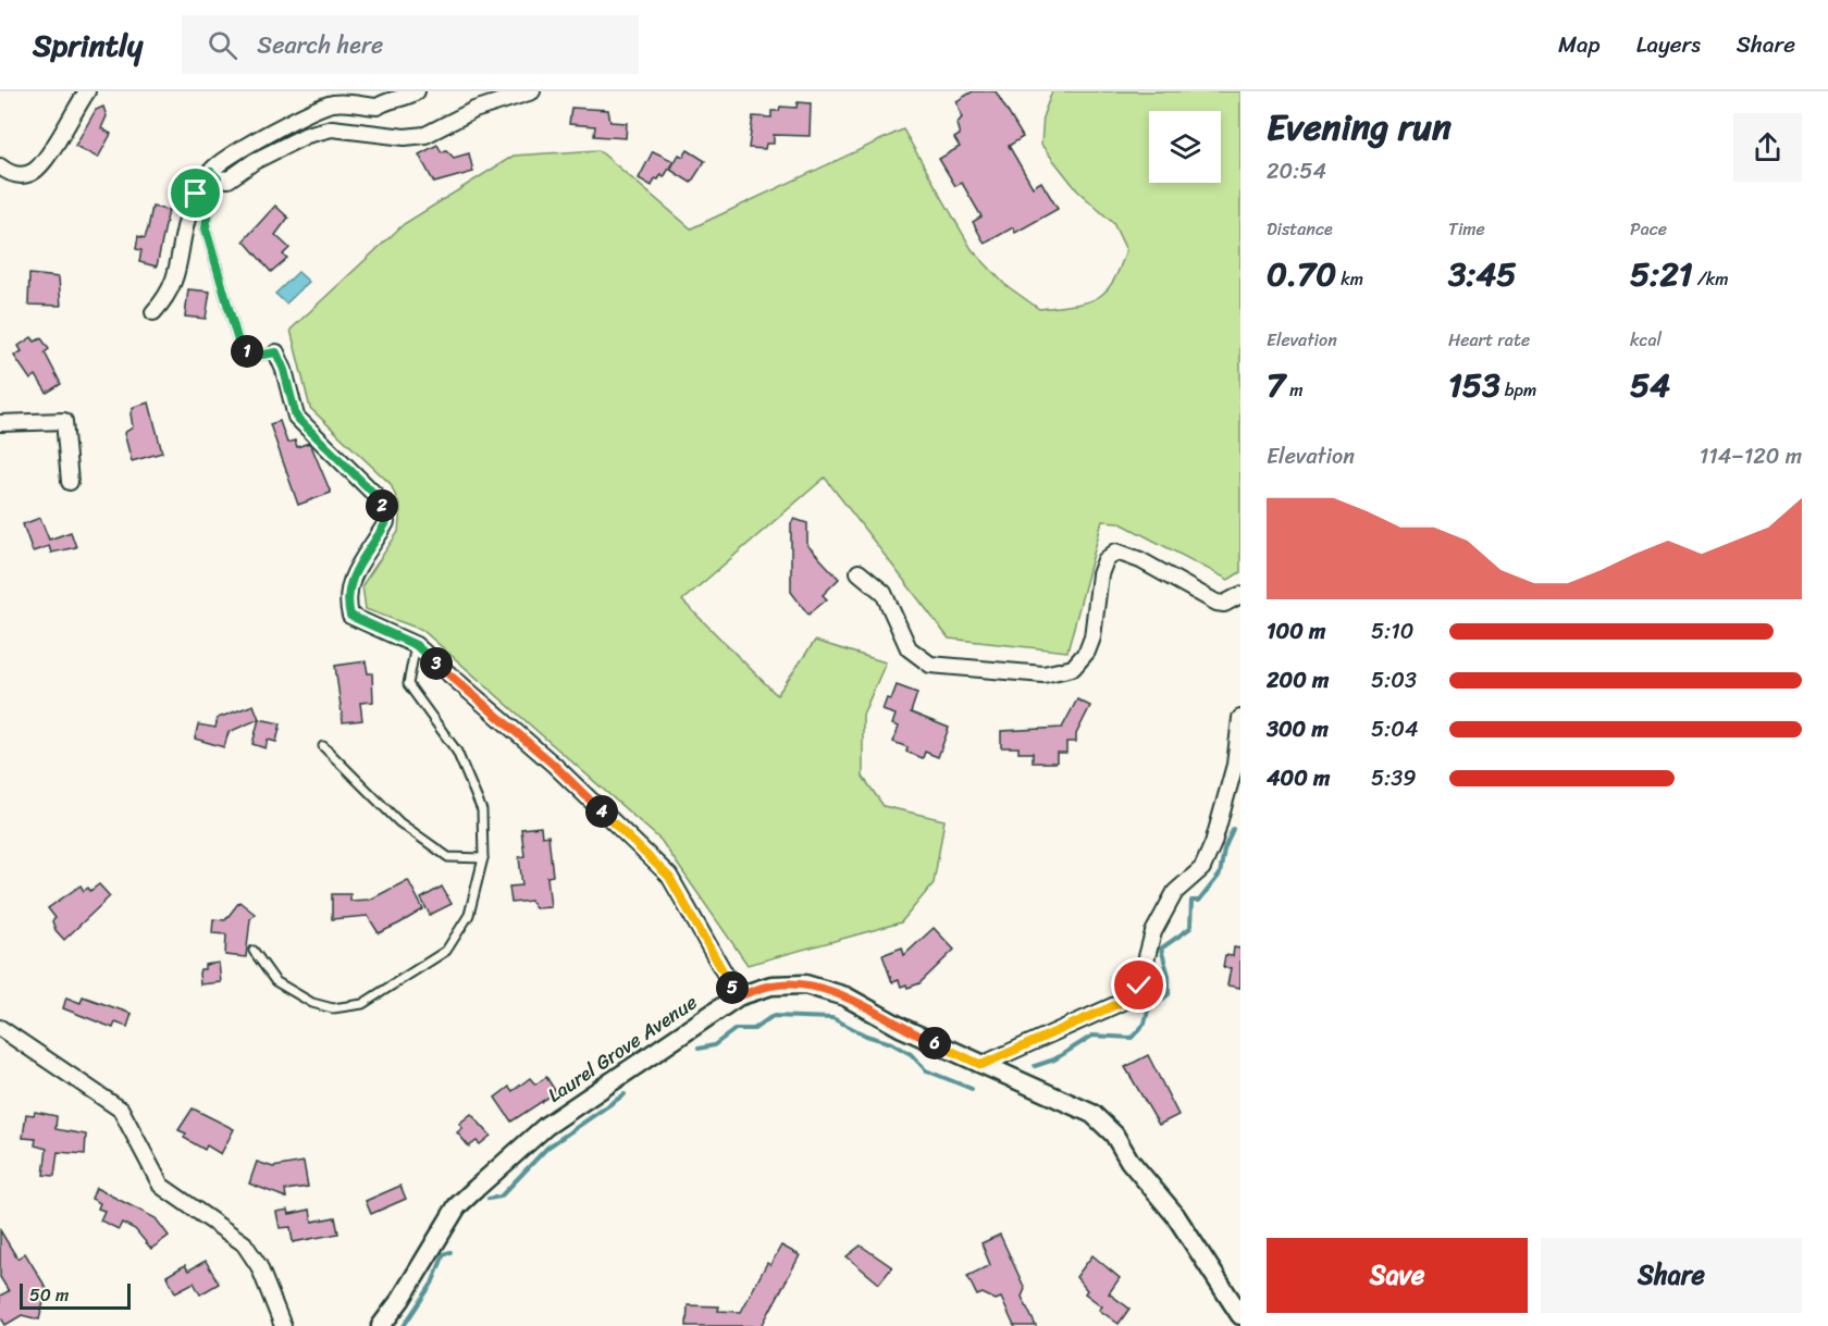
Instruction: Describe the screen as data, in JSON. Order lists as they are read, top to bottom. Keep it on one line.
{"streets":{"street":["Laurel Grove Avenue"]},"scale_bar":"50 m","page":{"header":"Sprintly","search":"Search here","nav":["Map","Layers","Share"],"heading":["Evening run","20:54"],"stats":[["Distance","0.70 km"],["Time","3:45"],["Pace","5:21 /km"],["Elevation","7 m"],["Heart rate","153 bpm"],["kcal","54"]],"pins":["1","2","3","4","5","6"],"chart":["Elevation","114–120 m"],"list":[{"name":"100 m","note":"5:10"},{"name":"200 m","note":"5:03"},{"name":"300 m","note":"5:04"},{"name":"400 m","note":"5:39"}],"buttons":["Save","Share"],"scale":"50 m"}}
